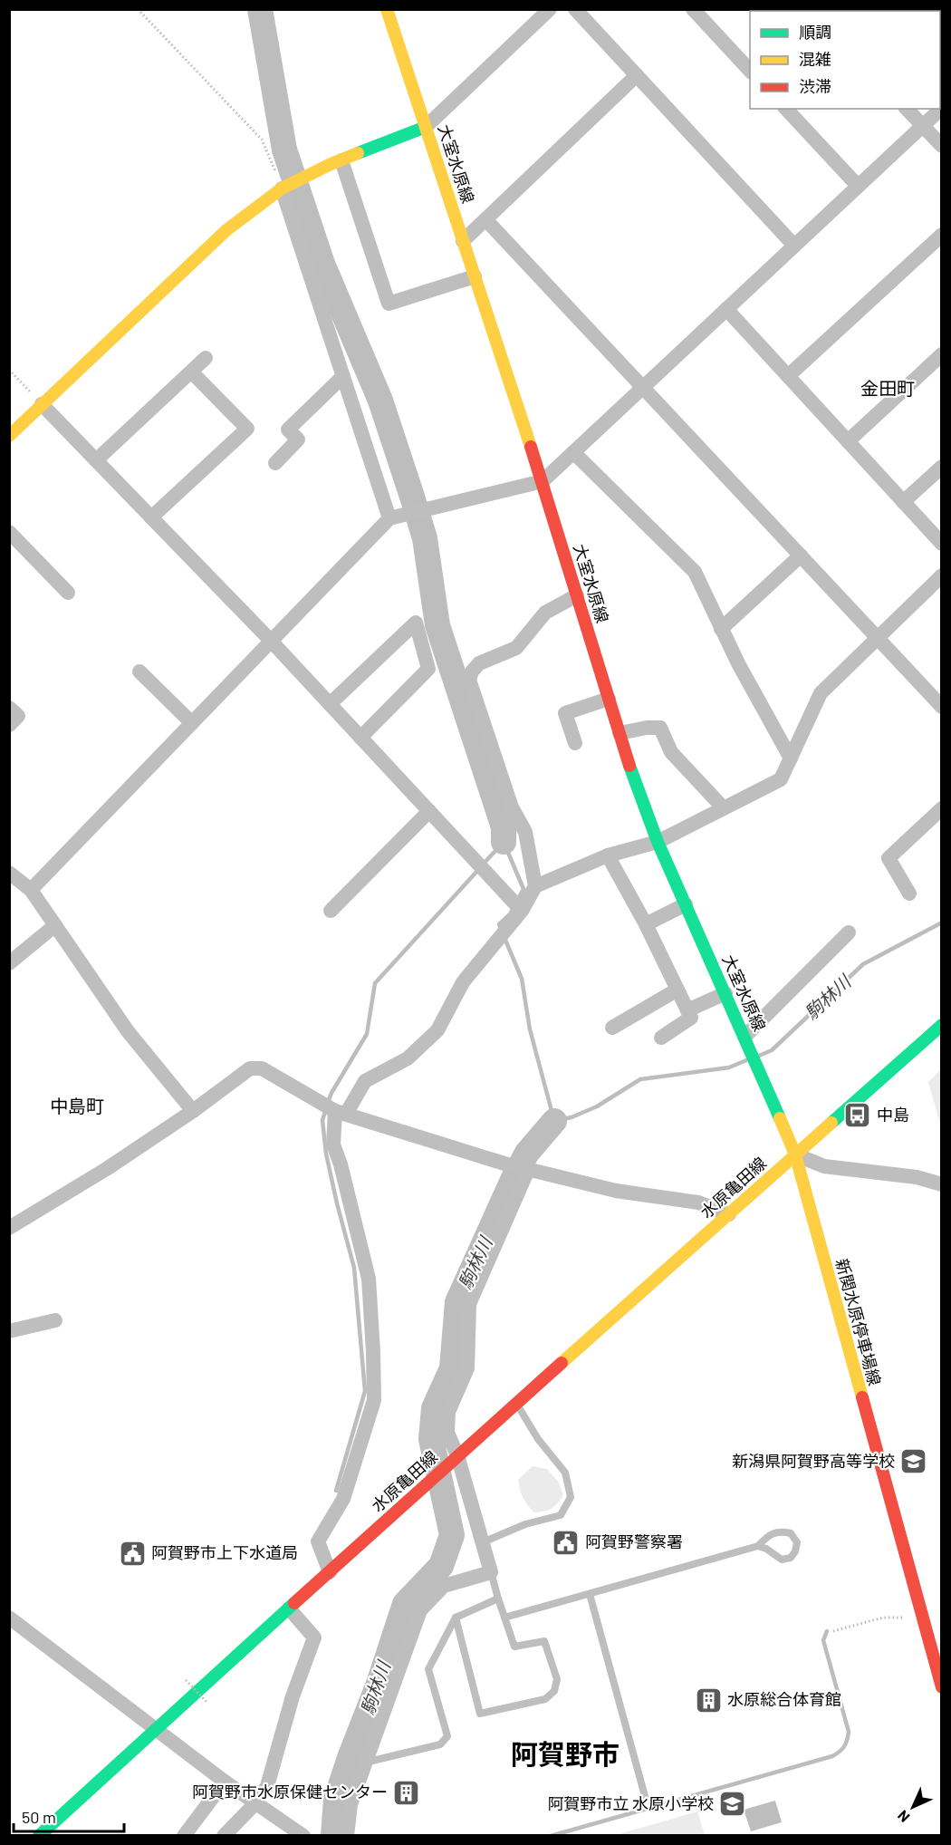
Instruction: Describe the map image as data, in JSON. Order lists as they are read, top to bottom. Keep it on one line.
{"streets":{"main road":["大室水原線","水原亀田線","新関水原停車場線"]},"crossings":[["大室水原線","水原亀田線"],["大室水原線","新関水原停車場線"],["水原亀田線","新関水原停車場線"]],"districts":["金田町","中島町","阿賀野市"],"water":["駒林川"],"places":{"bus stop":["中島"],"school or university":["新潟県阿賀野高等学校","阿賀野市立 水原小学校"],"public building":["阿賀野警察署","阿賀野市上下水道局"],"building":["水原総合体育館","阿賀野市水原保健センター"]},"legend":["順調","混雑","渋滞"],"scale_bar":"50 m","north":"bottom left"}
